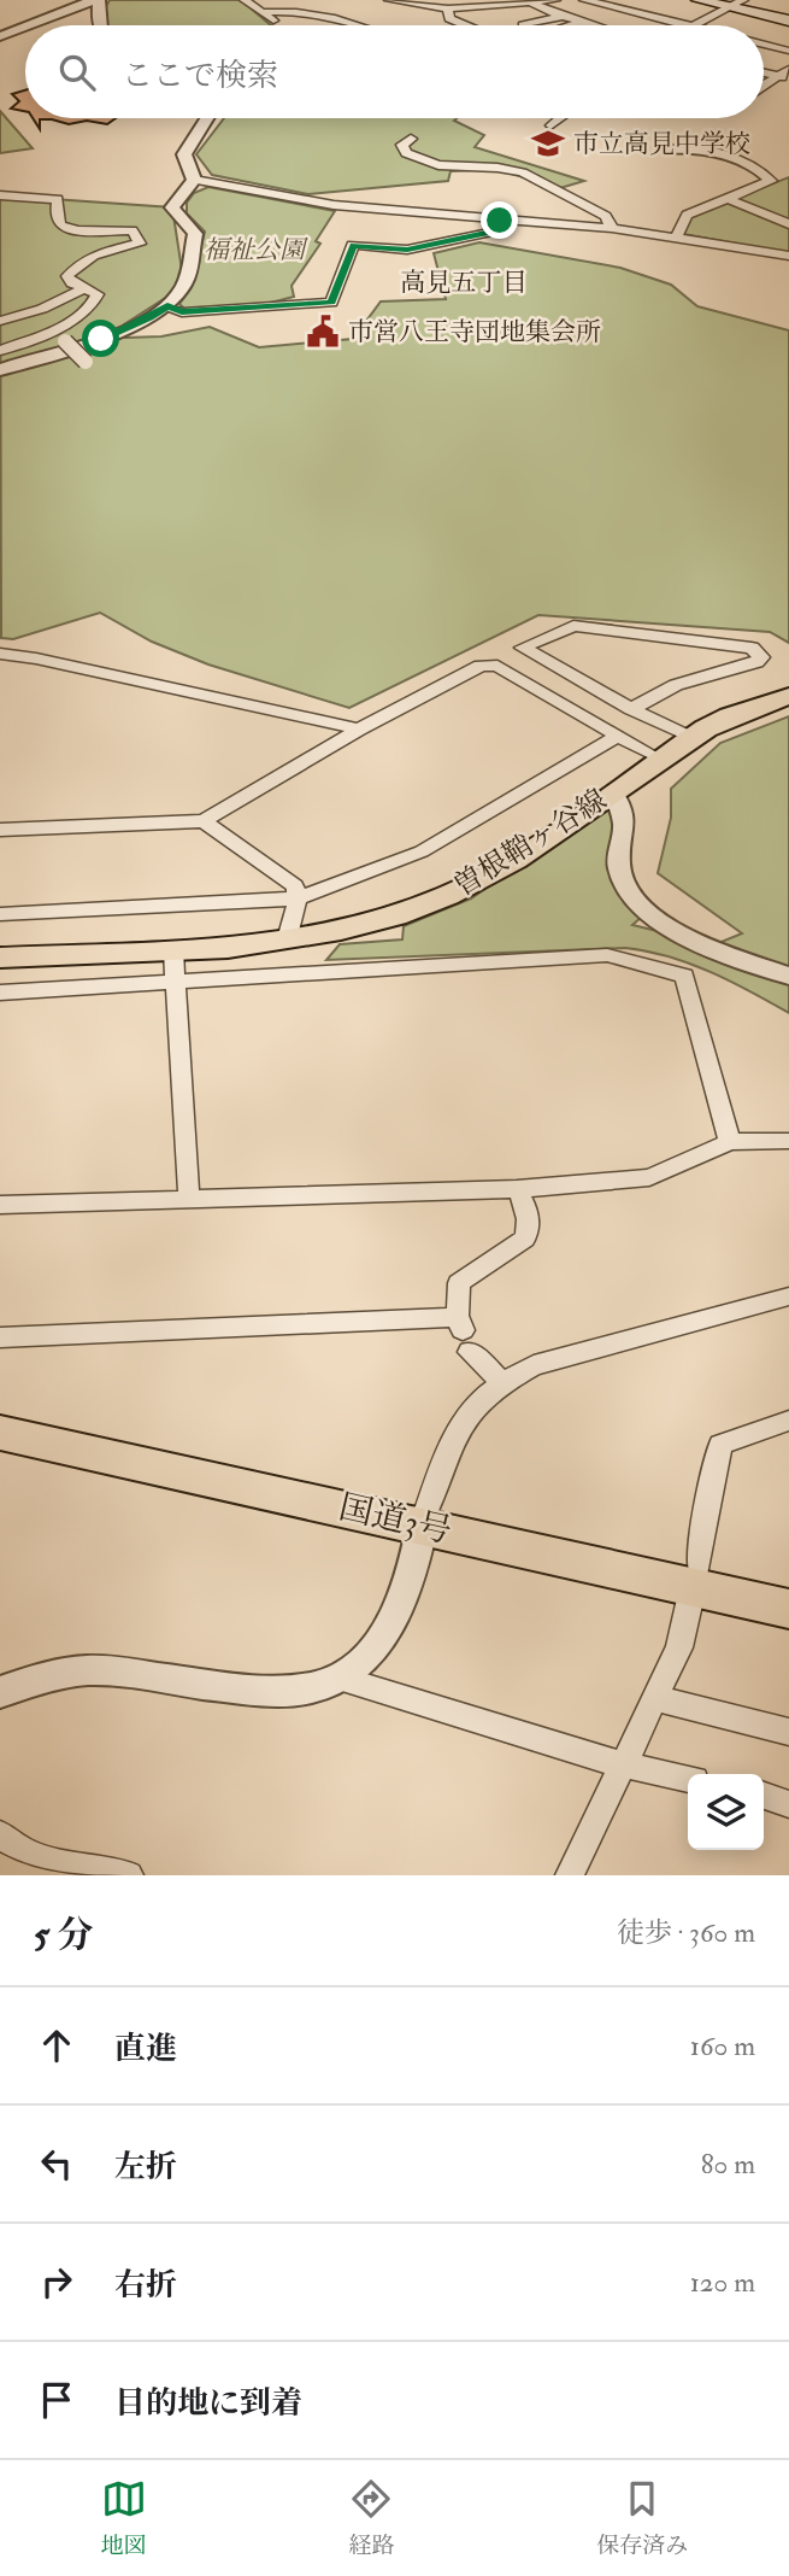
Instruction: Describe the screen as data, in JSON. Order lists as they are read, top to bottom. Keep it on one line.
{"streets":{"highway":["国道3号"],"main road":["曽根鞘ヶ谷線"]},"districts":["高見五丁目"],"parks":["福祉公園"],"places":{"school or university":["市立高見中学校"],"public building":["市営八王寺団地集会所"]},"page":{"search":"ここで検索","heading":["5 分","徒歩 · 360 m"],"list":[["直進","160 m"],["左折","80 m"],["右折","120 m"],"目的地に到着"],"nav":["地図","経路","保存済み"]}}
